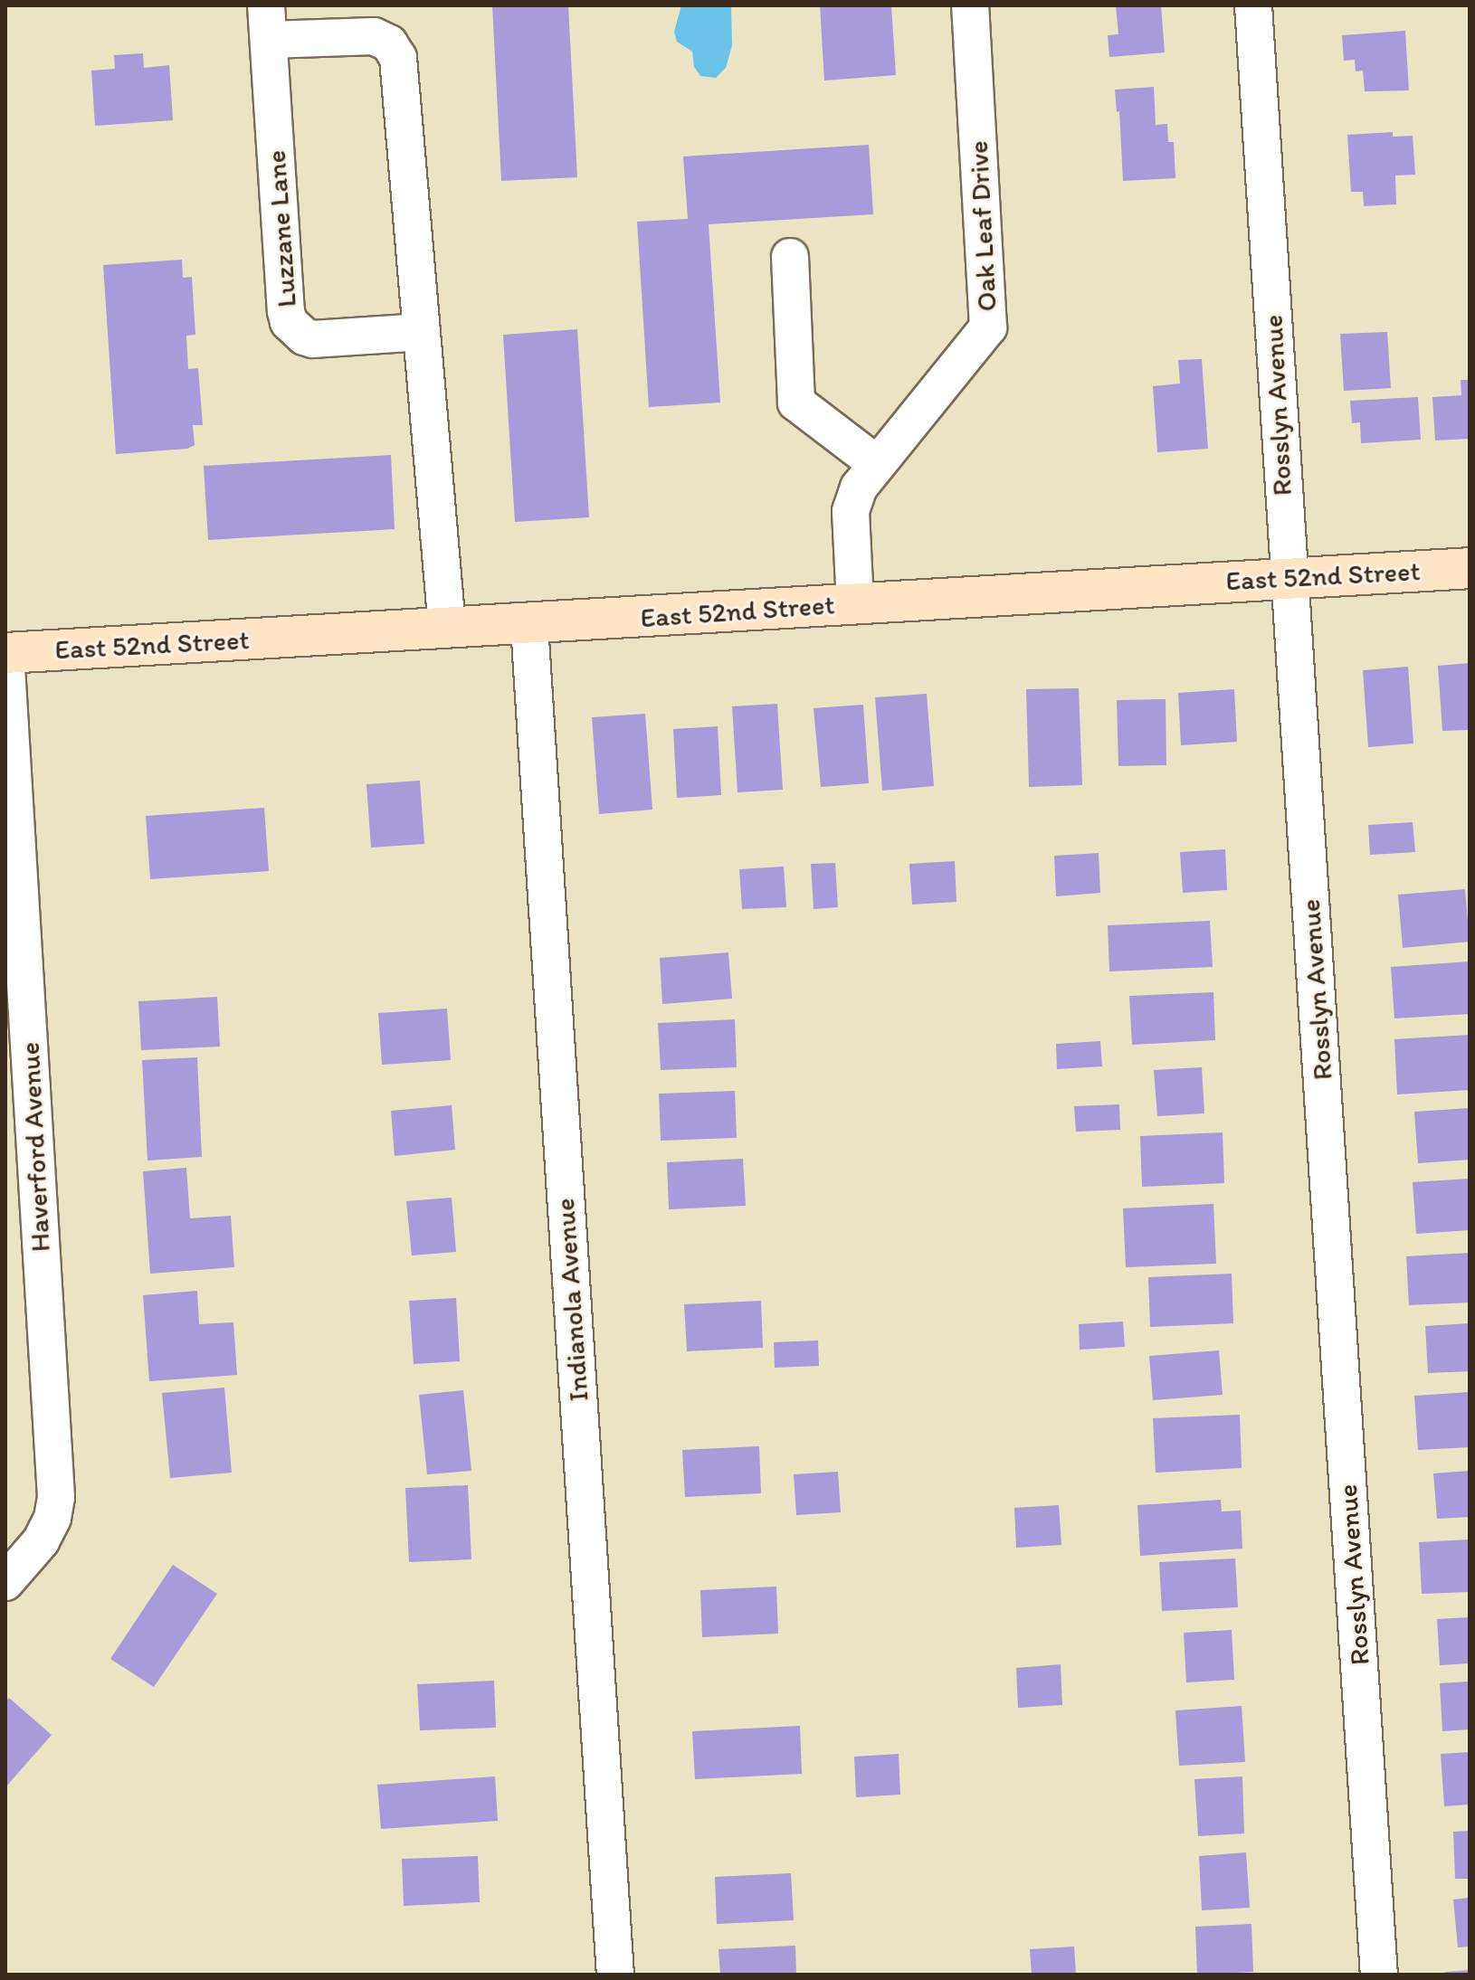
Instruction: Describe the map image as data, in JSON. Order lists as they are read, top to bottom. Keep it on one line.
{"streets":{"street":["Oak Leaf Drive","Luzzane Lane","Rosslyn Avenue","East 52nd Street","Haverford Avenue","Indianola Avenue"]},"crossings":[["Luzzane Lane","East 52nd Street"],["Rosslyn Avenue","East 52nd Street"],["East 52nd Street","Haverford Avenue"],["East 52nd Street","Indianola Avenue"]]}
